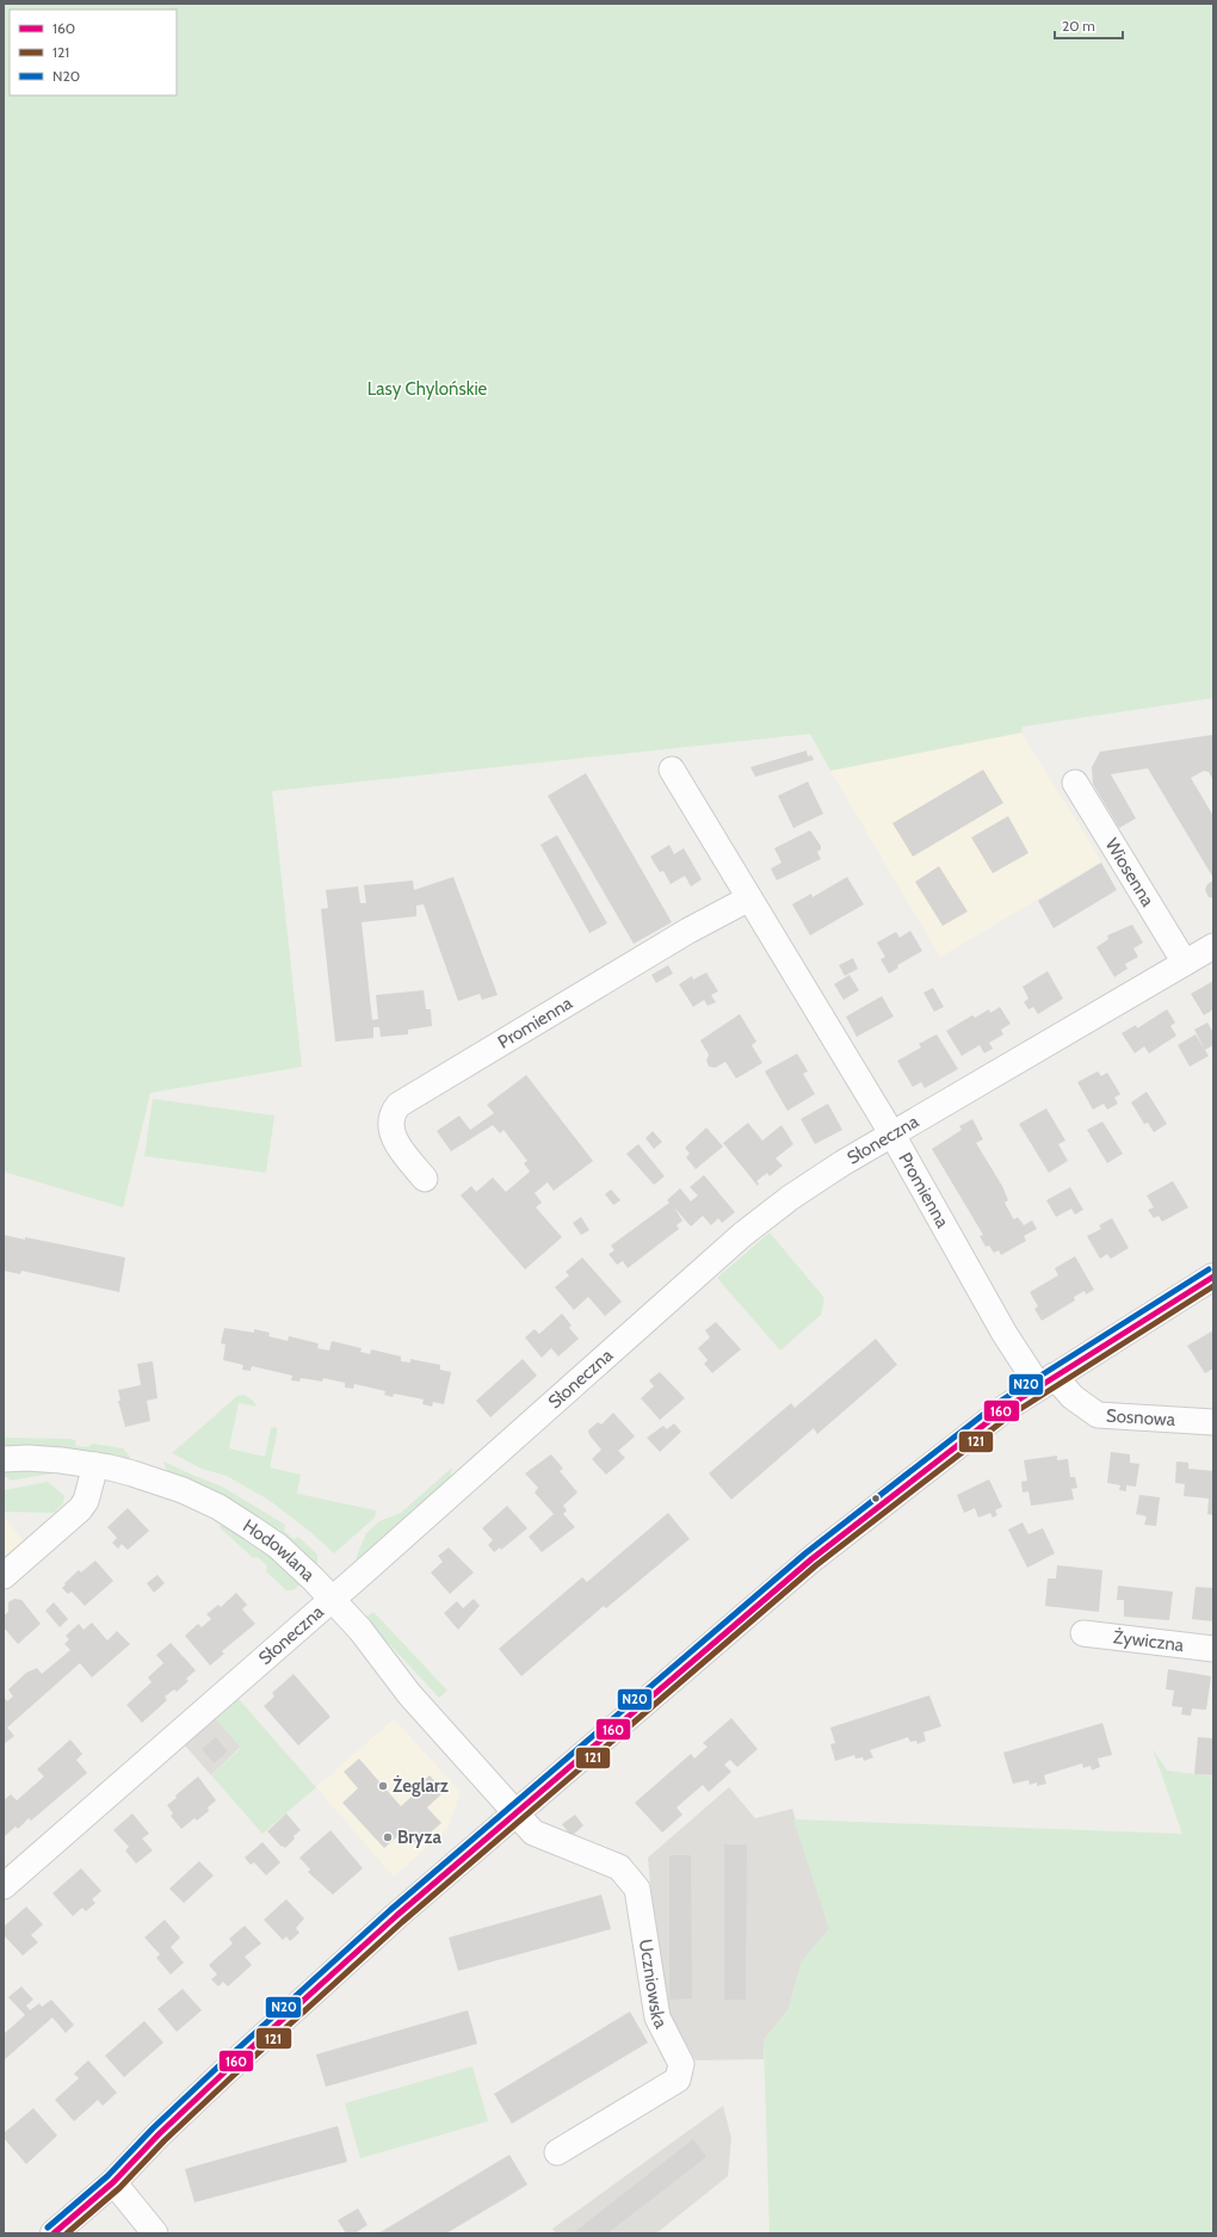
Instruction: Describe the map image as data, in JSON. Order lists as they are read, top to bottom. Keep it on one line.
{"streets":{"street":["Wiosenna","Promienna","Słoneczna","Sosnowa","Hodowlana","Żywiczna","Uczniowska"]},"crossings":[["Wiosenna","Słoneczna"],["Promienna","Słoneczna"],["Promienna","Sosnowa"],["Słoneczna","Hodowlana"],["Hodowlana","Uczniowska"]],"parks":["Lasy Chylońskie"],"places":["Żeglarz","Bryza"],"lines":["transit line N20","transit line 160","transit line 121"],"legend":["160","121","N20"],"scale_bar":"20 m"}
